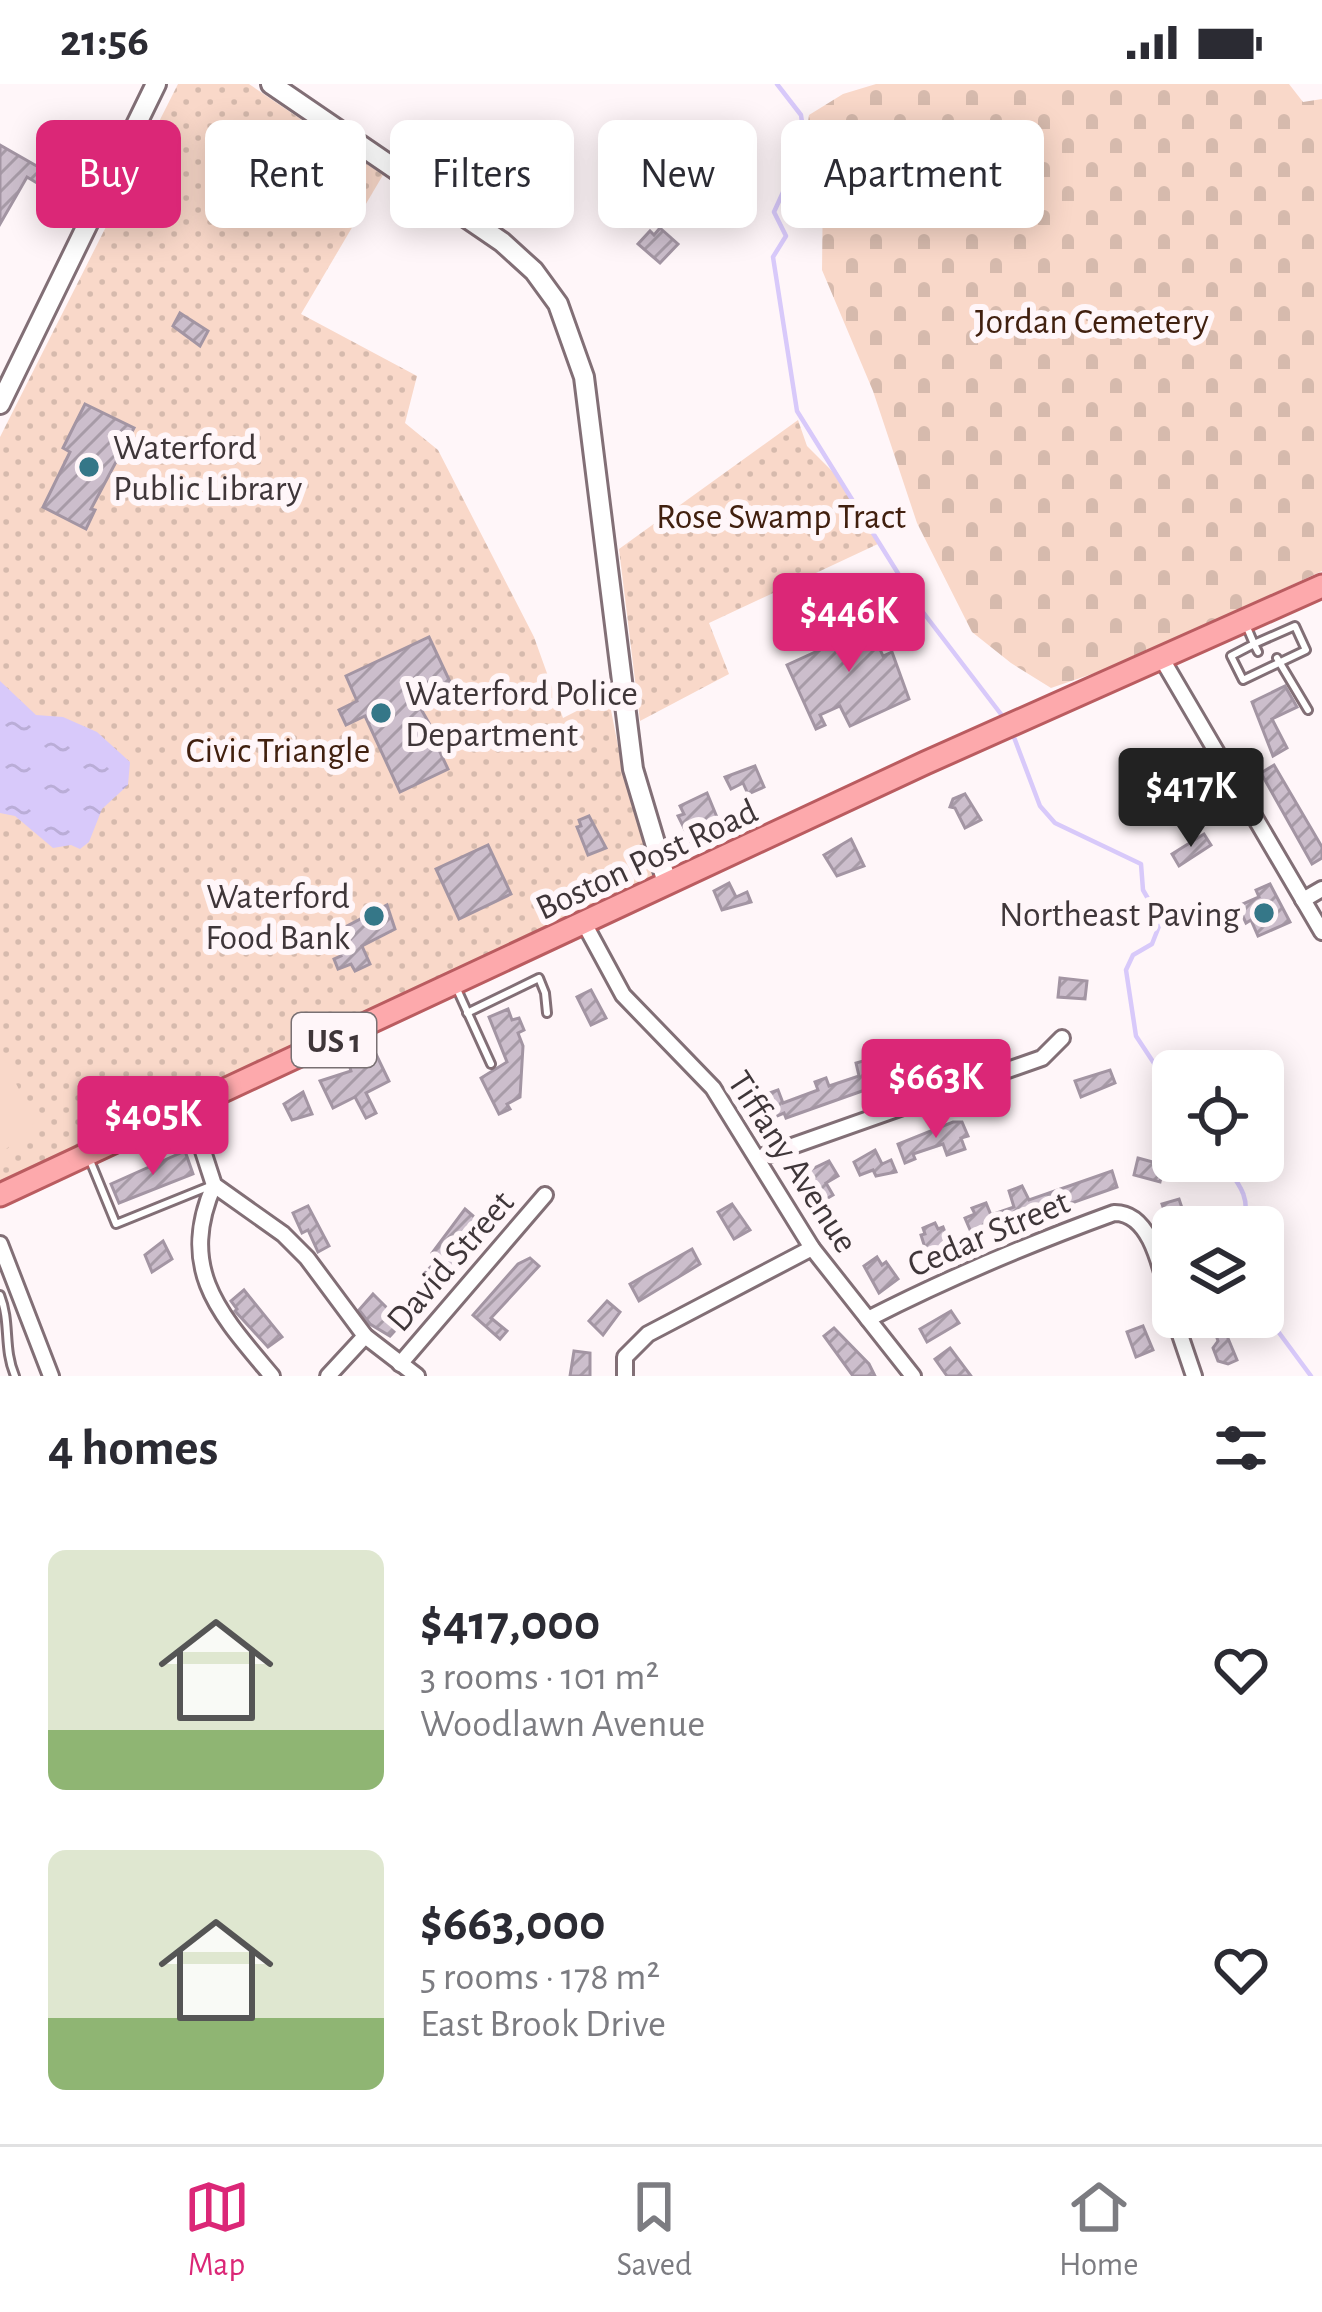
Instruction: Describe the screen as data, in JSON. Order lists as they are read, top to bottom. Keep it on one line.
{"streets":{"main road":["Boston Post Road","US 1"],"street":["Tiffany Avenue","Cedar Street","David Street"]},"crossings":[["Boston Post Road","Tiffany Avenue"],["Tiffany Avenue","Cedar Street"]],"parks":["Jordan Cemetery","Rose Swamp Tract","Civic Triangle"],"places":["Waterford Public Library","Waterford Police Department","Northeast Paving","Waterford Food Bank"],"page":{"status":"21:56","chip":["Buy","Rent","Filters","New","Apartment"],"price":["$446K","$417K","$663K","$405K"],"heading":"4 homes","list":[{"name":"$417,000","note":"3 rooms · 101 m² · Woodlawn Avenue"},{"name":"$663,000","note":"5 rooms · 178 m² · East Brook Drive"}],"tabs":["Map","Saved","Home"]}}
